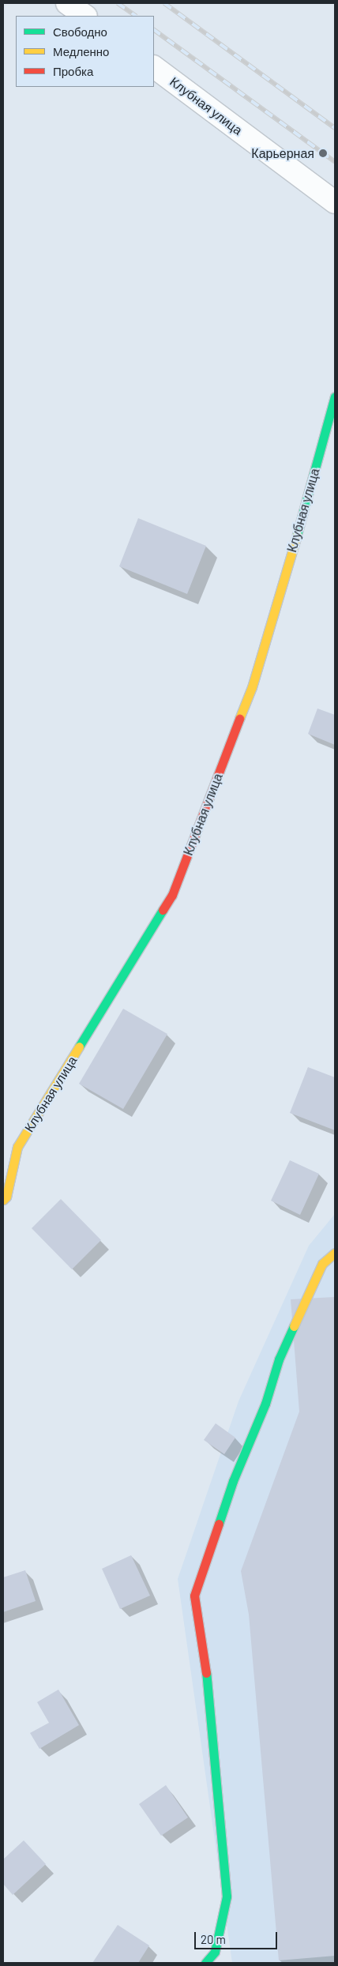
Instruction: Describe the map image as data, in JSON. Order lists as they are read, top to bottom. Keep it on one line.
{"streets":{"street":["Клубная улица"]},"places":["Карьерная"],"legend":["Свободно","Медленно","Пробка"],"scale_bar":"20 m"}
